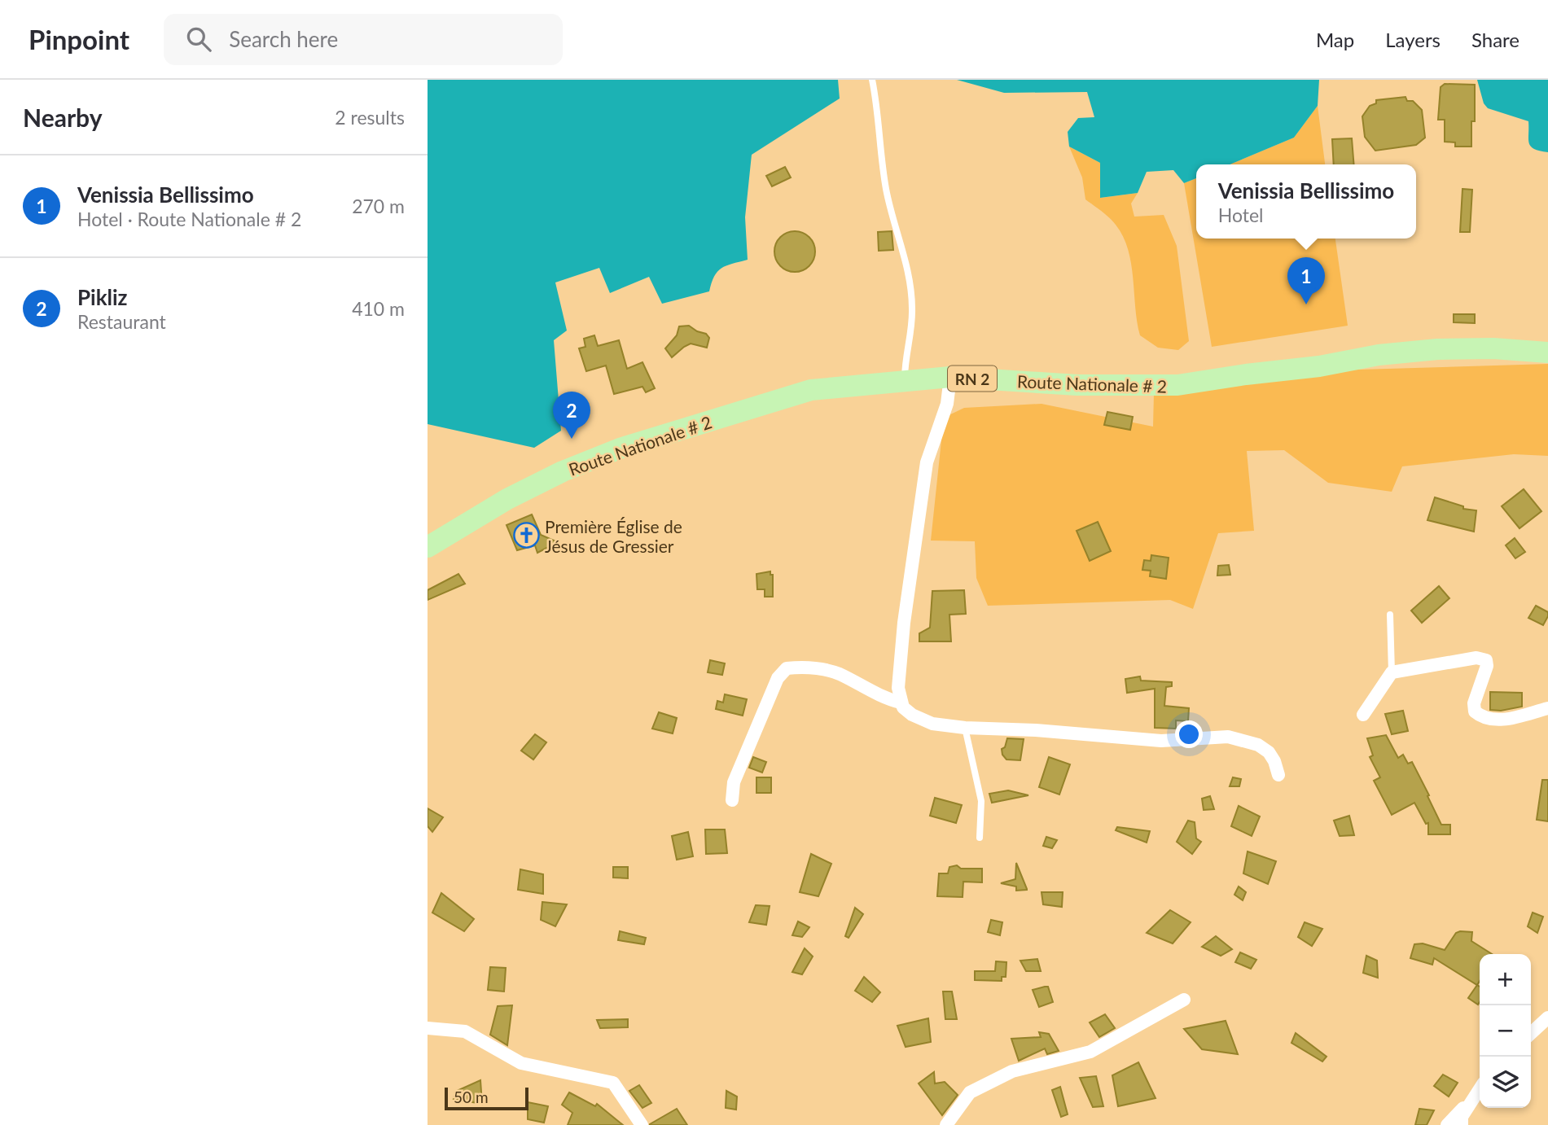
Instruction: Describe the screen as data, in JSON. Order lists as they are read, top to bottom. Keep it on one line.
{"streets":{"main road":["RN 2","Route Nationale # 2"]},"places":{"church":["Première Église de Jésus de Gressier"]},"scale_bar":"50 m","page":{"header":"Pinpoint","search":"Search here","nav":["Map","Layers","Share"],"heading":["Nearby","2 results"],"list":[{"mark":"1","name":"Venissia Bellissimo","note":"Hotel · Route Nationale # 2","value":"270 m"},{"mark":"2","name":"Pikliz","note":"Restaurant","value":"410 m"}],"popup":["Venissia Bellissimo","Hotel"],"pins":["1","2"],"map_buttons":["+","−"],"scale":"50 m"}}
